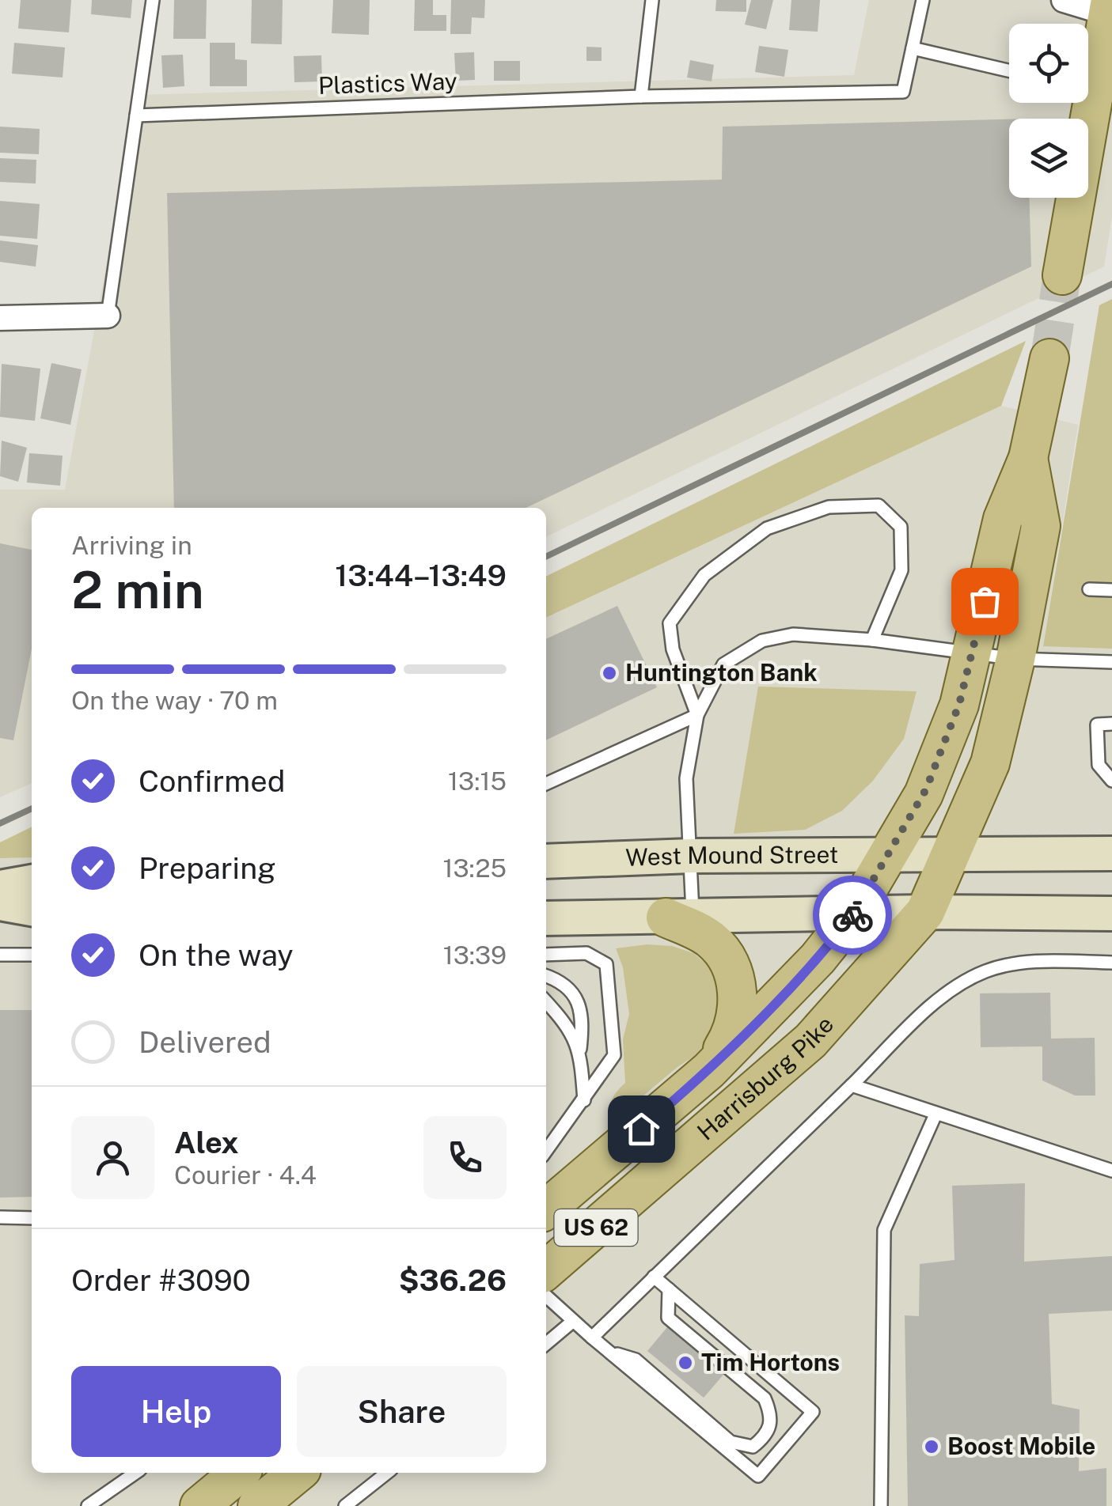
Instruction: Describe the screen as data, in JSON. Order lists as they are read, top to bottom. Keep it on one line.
{"streets":{"main road":["West Mound Street","Harrisburg Pike","US 62"],"lane":["Plastics Way"]},"crossings":[["West Mound Street","Harrisburg Pike"],["West Mound Street","US 62"],["Harrisburg Pike","US 62"]],"places":["Huntington Bank","Tim Hortons","Boost Mobile"],"page":{"heading":["2 min","Arriving in","13:44–13:49"],"panel":["Alex","Courier · 4.4","Order #3090","$36.26"],"bar":"On the way · 70 m","list":[["Confirmed","13:15"],["Preparing","13:25"],["On the way","13:39"],"Delivered"],"buttons":["Help","Share"]}}
